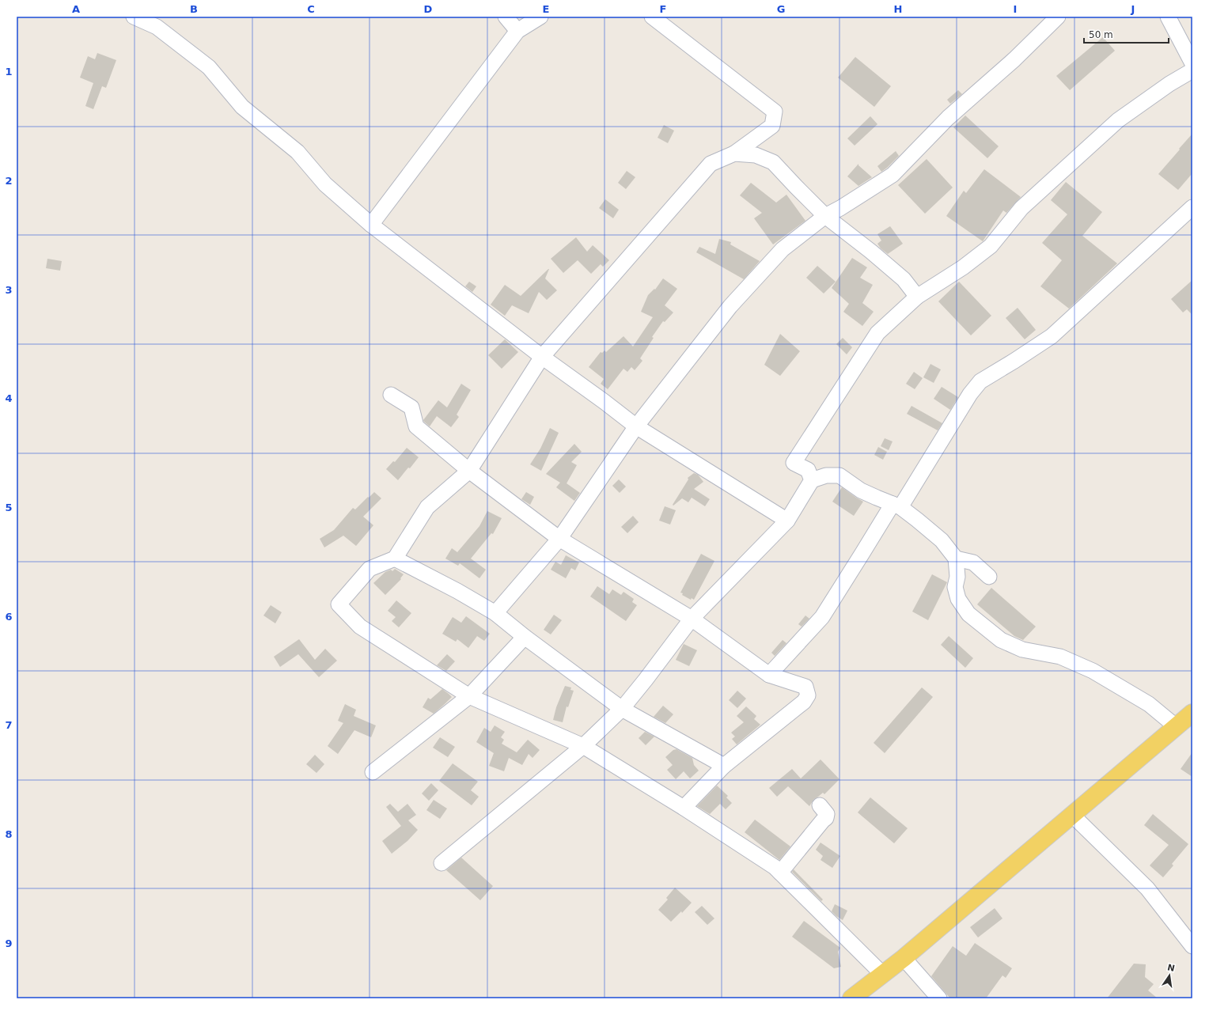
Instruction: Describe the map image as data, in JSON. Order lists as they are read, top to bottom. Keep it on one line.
{"scale_bar":"50 m","north":"top","grid":{"columns":["A","B","C","D","E","F","G","H","I","J"],"rows":["1","2","3","4","5","6","7","8","9"]}}
